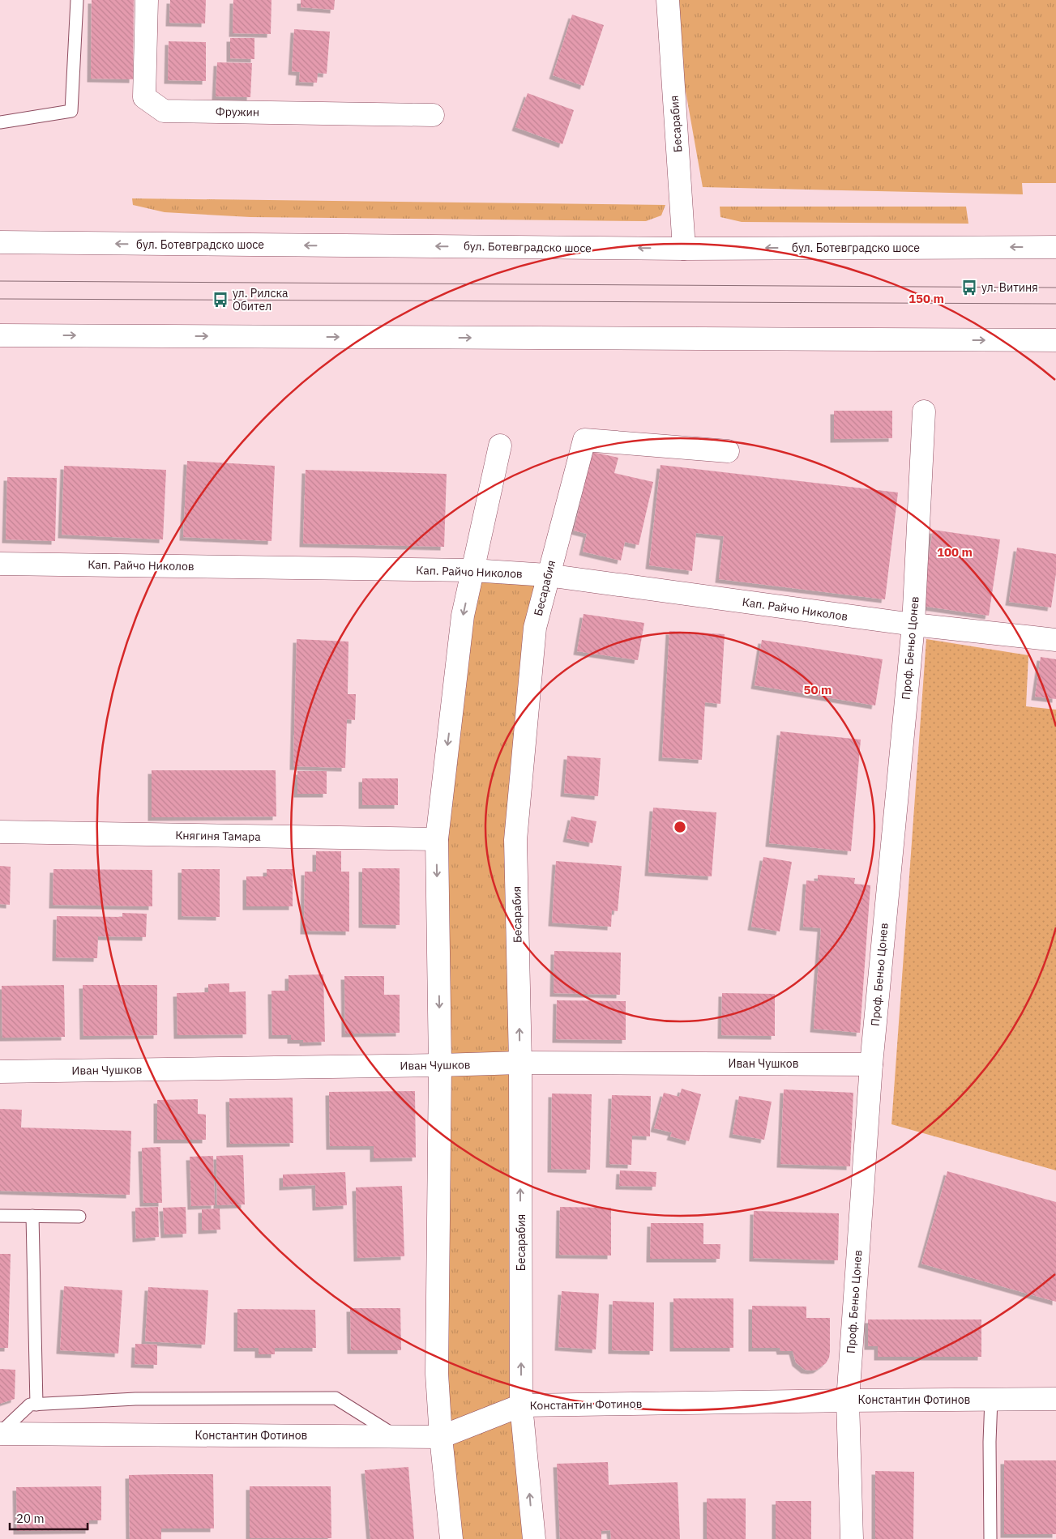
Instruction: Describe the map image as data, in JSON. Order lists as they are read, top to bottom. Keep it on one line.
{"streets":{"street":["Фружин","Бесарабия","бул. Ботевградско шосе","Кап. Райчо Николов","Проф. Беньо Цонев","Княгиня Тамара","Иван Чушков","Константин Фотинов"]},"crossings":[["Бесарабия","бул. Ботевградско шосе"],["Бесарабия","Кап. Райчо Николов"],["Бесарабия","Иван Чушков"],["Бесарабия","Константин Фотинов"],["Кап. Райчо Николов","Проф. Беньо Цонев"],["Проф. Беньо Цонев","Иван Чушков"],["Проф. Беньо Цонев","Константин Фотинов"]],"places":{"bus stop":["ул. Витиня","ул. Рилска Обител"]},"scale_bar":"20 m","rings":["150 m","100 m","50 m"]}
